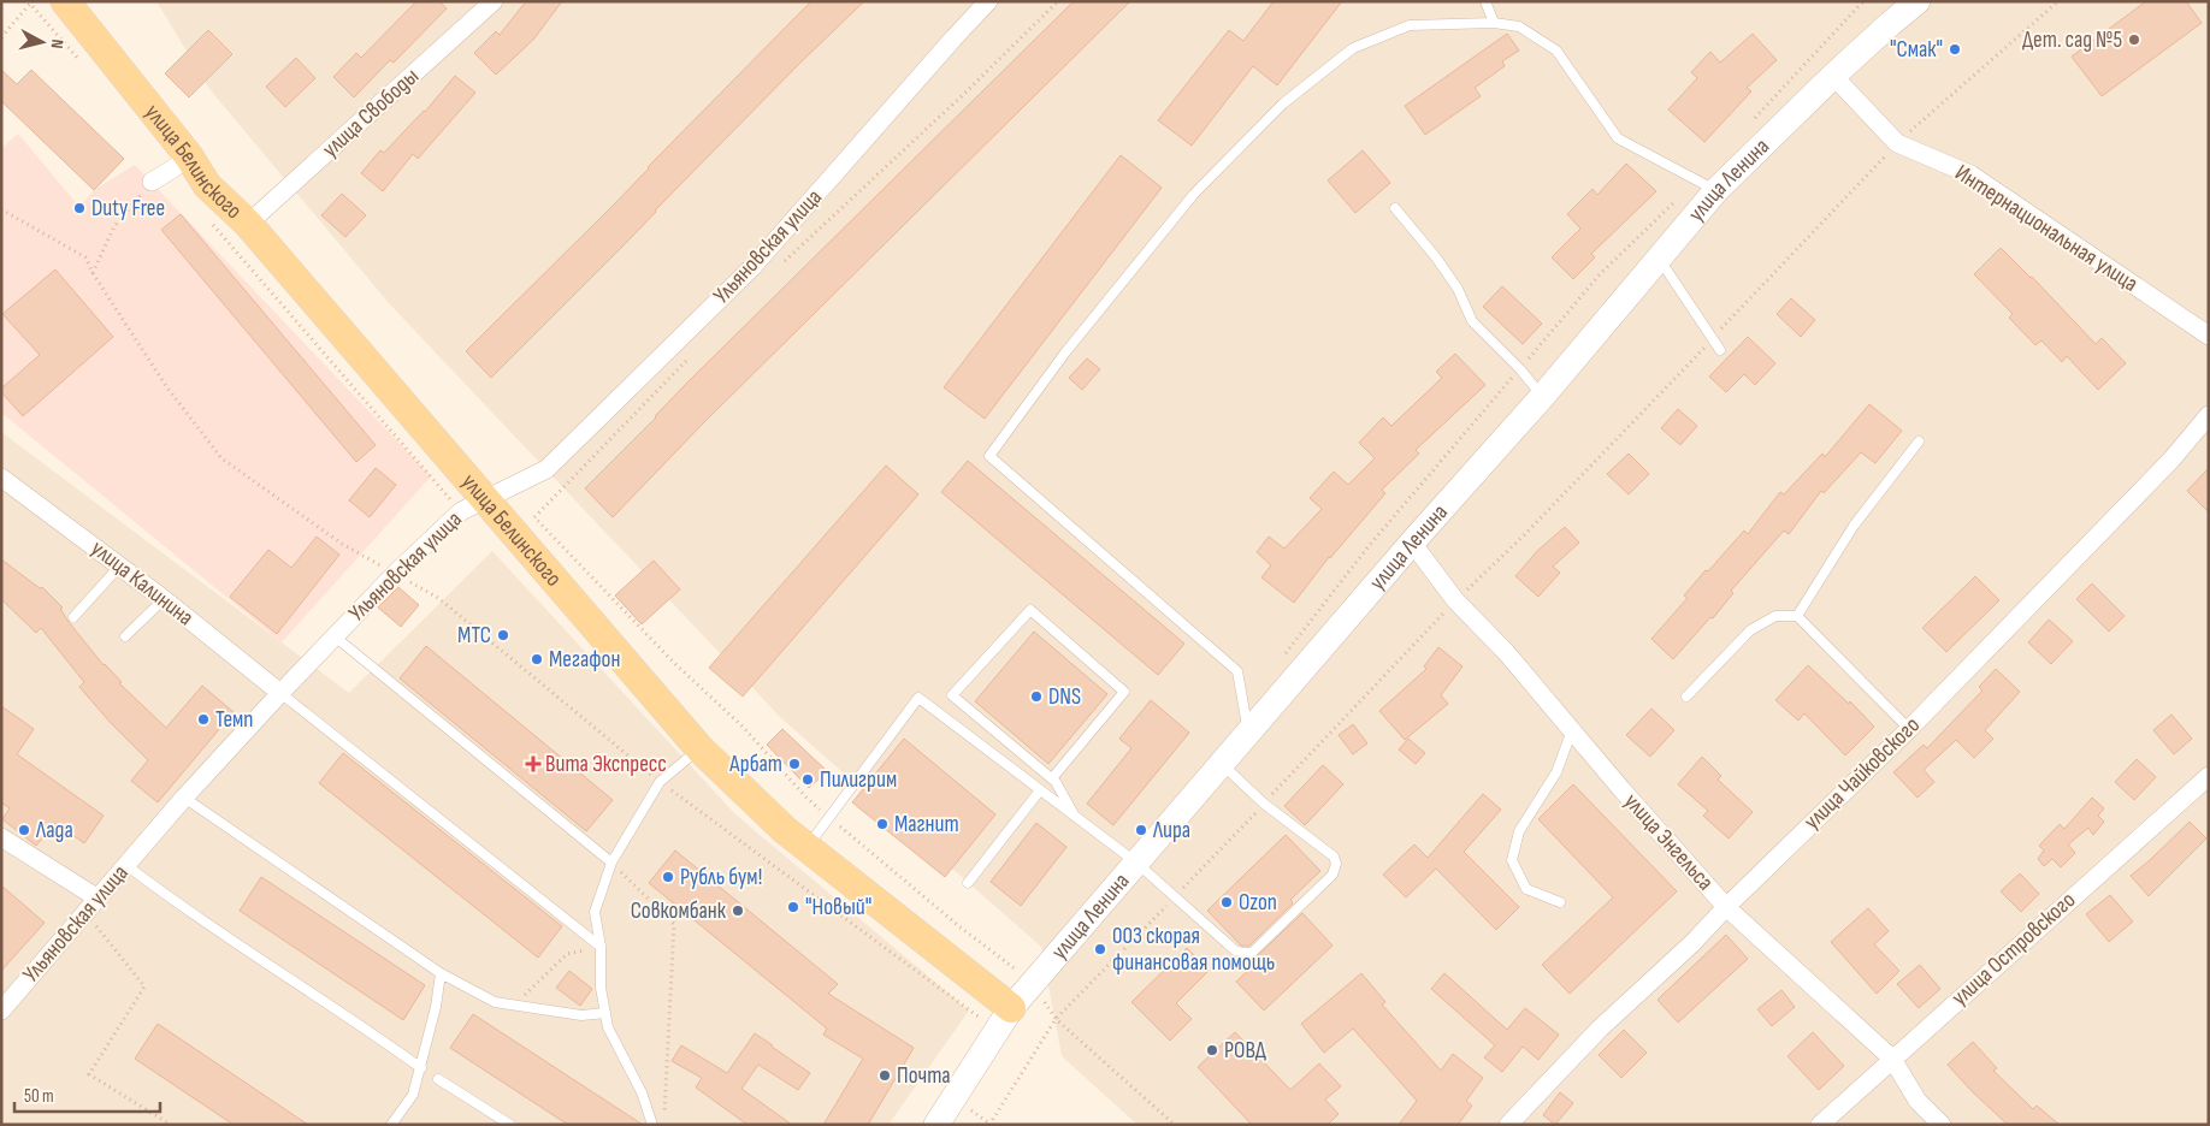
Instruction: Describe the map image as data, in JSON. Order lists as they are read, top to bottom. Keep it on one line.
{"streets":{"main road":["улица Белинского","улица Ленина"],"street":["улица Свободы","Интернациональная улица","Ульяновская улица","улица Калинина","улица Чайковского","улица Энгельса","улица Островского"]},"crossings":[["улица Свободы","улица Белинского"],["улица Белинского","улица Ленина"],["улица Белинского","Ульяновская улица"],["улица Ленина","Интернациональная улица"],["улица Ленина","улица Энгельса"],["Ульяновская улица","улица Калинина"],["улица Чайковского","улица Энгельса"],["улица Энгельса","улица Островского"]],"places":{"other":["Дет. сад №5","\"Смак\"","Duty Free","МТС","Мегафон","DNS","Темп","Арбат","Пилигрим","Магнит","Лада","Лира","Рубль бум!","Ozon","\"Новый\"","Совкомбанк","003 скорая финансовая помощь","РОВД","Почта"],"health":["Вита Экспресс"]},"scale_bar":"50 m","north":"right"}
